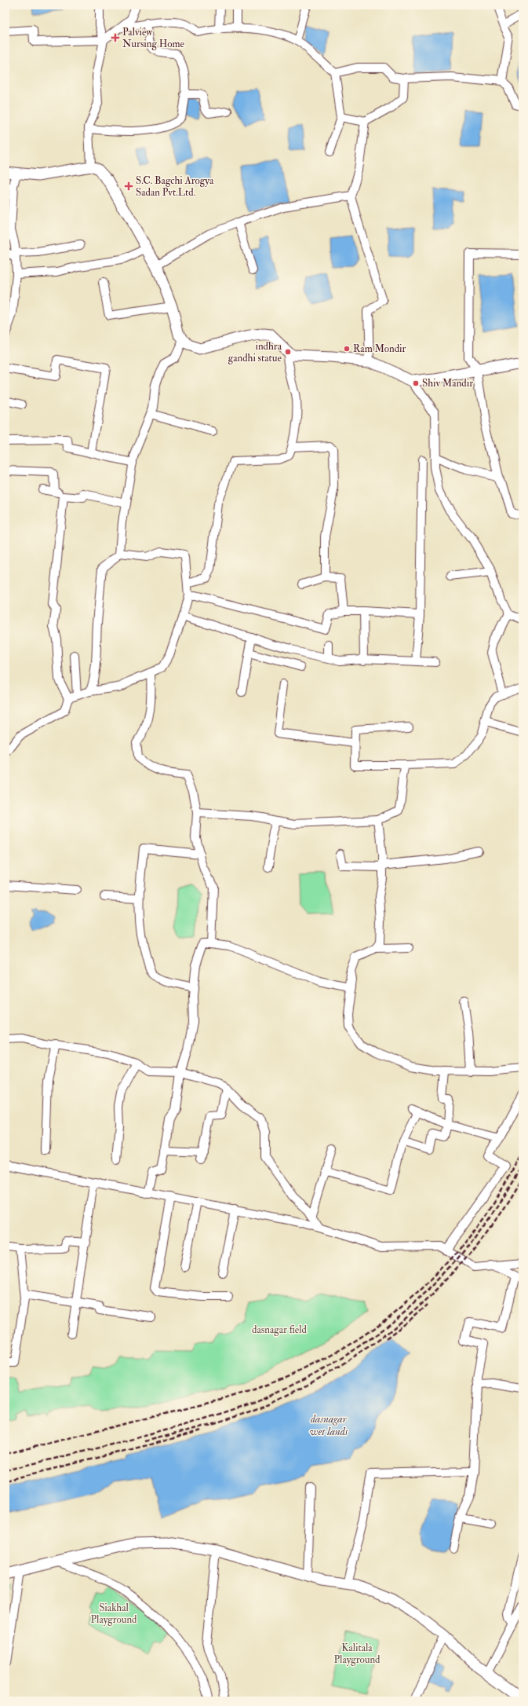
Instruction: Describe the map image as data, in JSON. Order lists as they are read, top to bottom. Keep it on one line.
{"water":["dasnagar wet lands"],"parks":["dasnagar field","Siakhal Playground","Kalitala Playground"],"places":{"health":["Palview Nursing Home","S.C. Bagchi Arogya Sadan Pvt.Ltd."],"other":["Ram Mondir","indhra gandhi statue","Shiv Mandir"]}}
